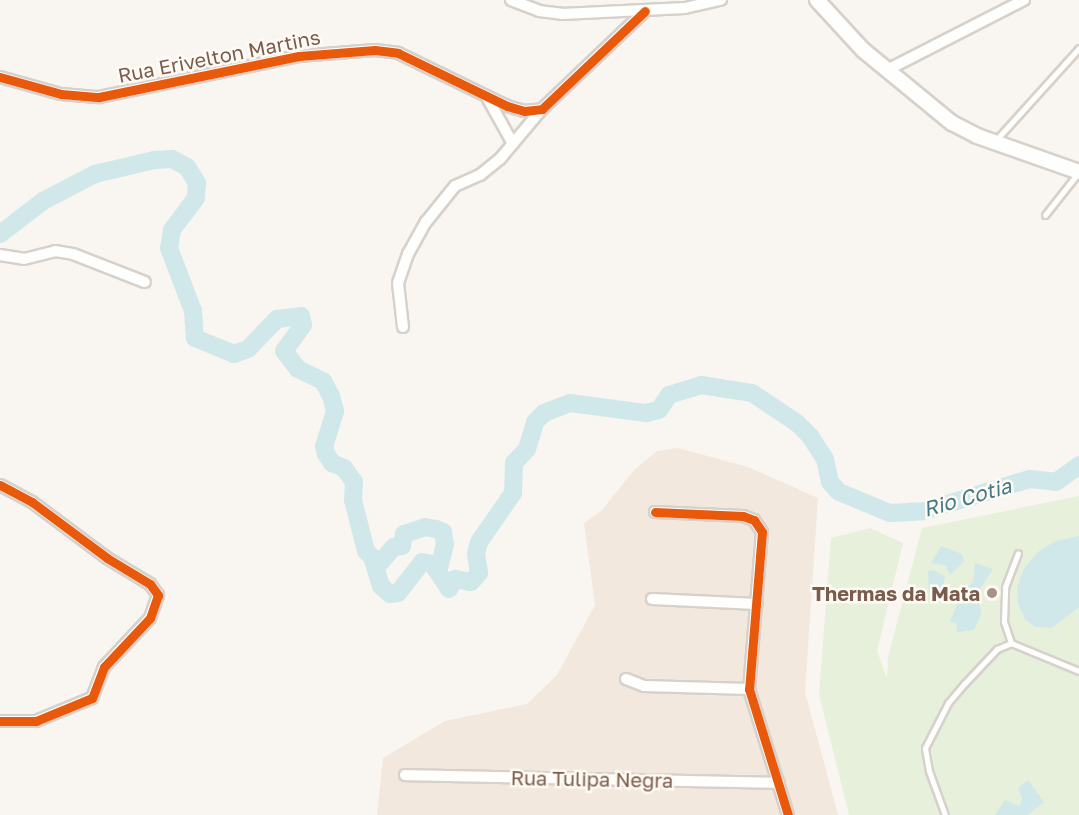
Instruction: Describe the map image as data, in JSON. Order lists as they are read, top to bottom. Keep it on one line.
{"streets":{"street":["Rua Erivelton Martins","Rua Tulipa Negra"]},"water":["Rio Cotia"],"places":["Thermas da Mata"]}
